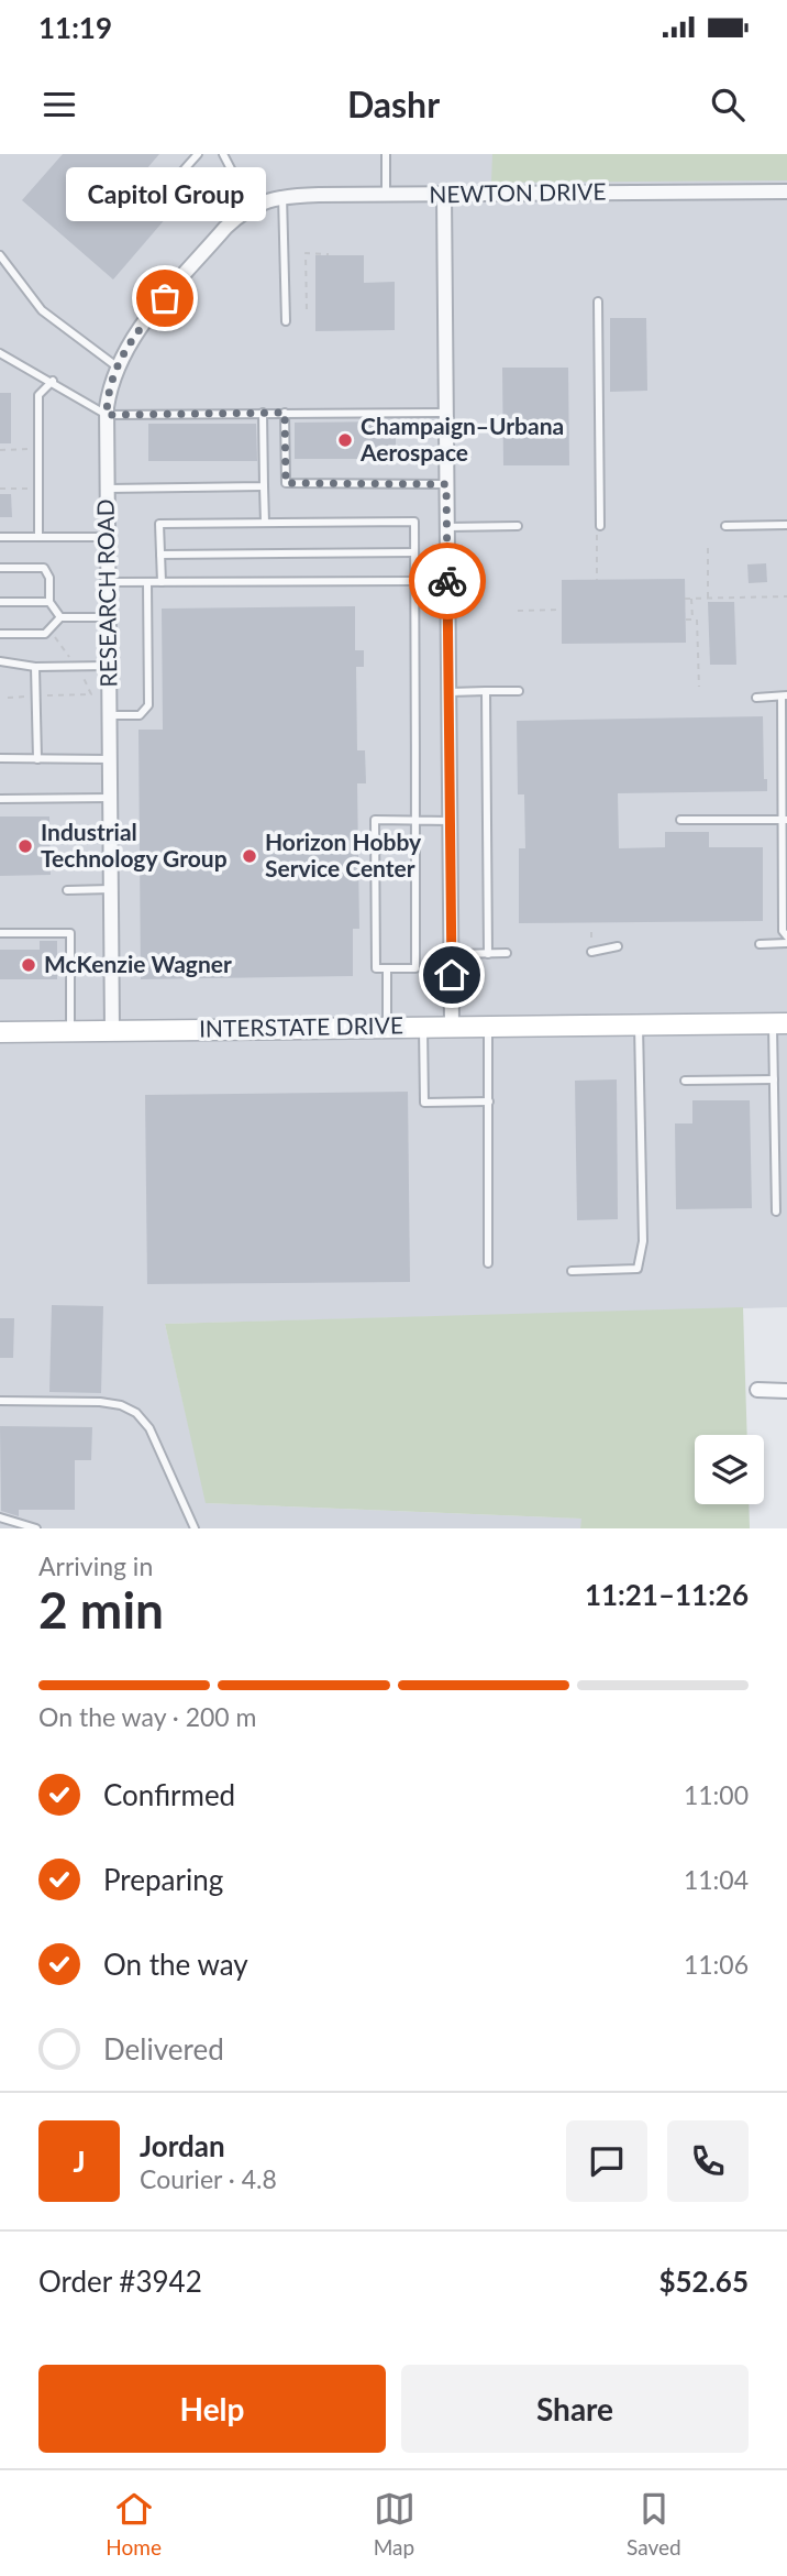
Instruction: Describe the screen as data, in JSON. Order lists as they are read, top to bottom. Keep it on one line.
{"streets":{"main road":["INTERSTATE DRIVE"],"street":["NEWTON DRIVE","RESEARCH ROAD"]},"crossings":[["NEWTON DRIVE","RESEARCH ROAD"],["RESEARCH ROAD","INTERSTATE DRIVE"]],"places":["Capitol Group","Champaign–Urbana Aerospace","Industrial Technology Group","Horizon Hobby Service Center","McKenzie Wagner"],"page":{"status":"11:19","header":"Dashr","bubble":"Capitol Group","heading":["2 min","Arriving in","11:21–11:26"],"panel":["Jordan","Courier · 4.8","Order #3942","$52.65"],"bar":"On the way · 200 m","list":[["Confirmed","11:00"],["Preparing","11:04"],["On the way","11:06"],"Delivered"],"round":"J","buttons":["Help","Share"],"tabs":["Home","Map","Saved"]}}
